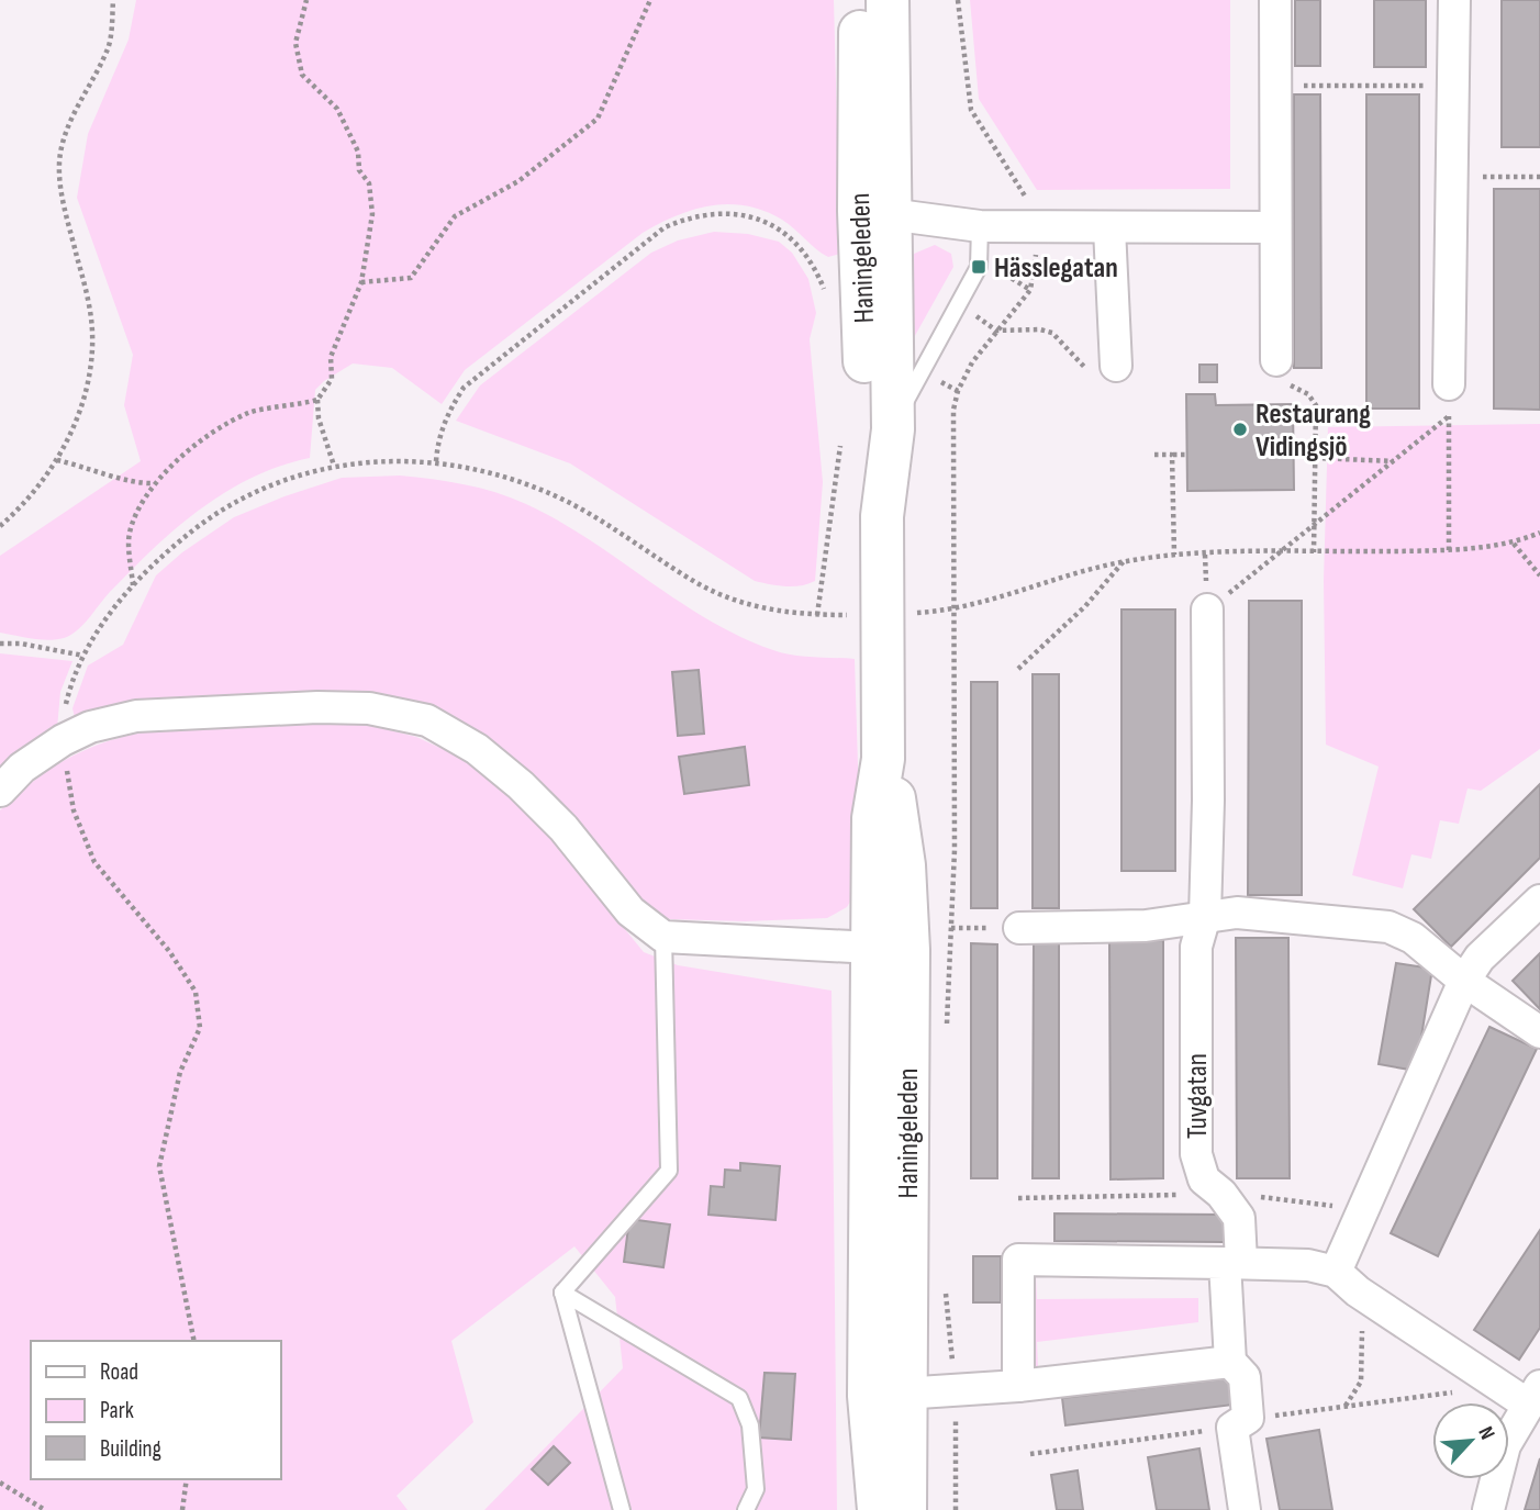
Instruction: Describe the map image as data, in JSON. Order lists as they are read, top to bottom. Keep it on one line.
{"streets":{"main road":["Haningeleden"],"street":["Tuvgatan"]},"places":{"transit":["Hässlegatan"],"other":["Restaurang Vidingsjö"]},"legend":["Road","Park","Building"],"north":"top right"}
